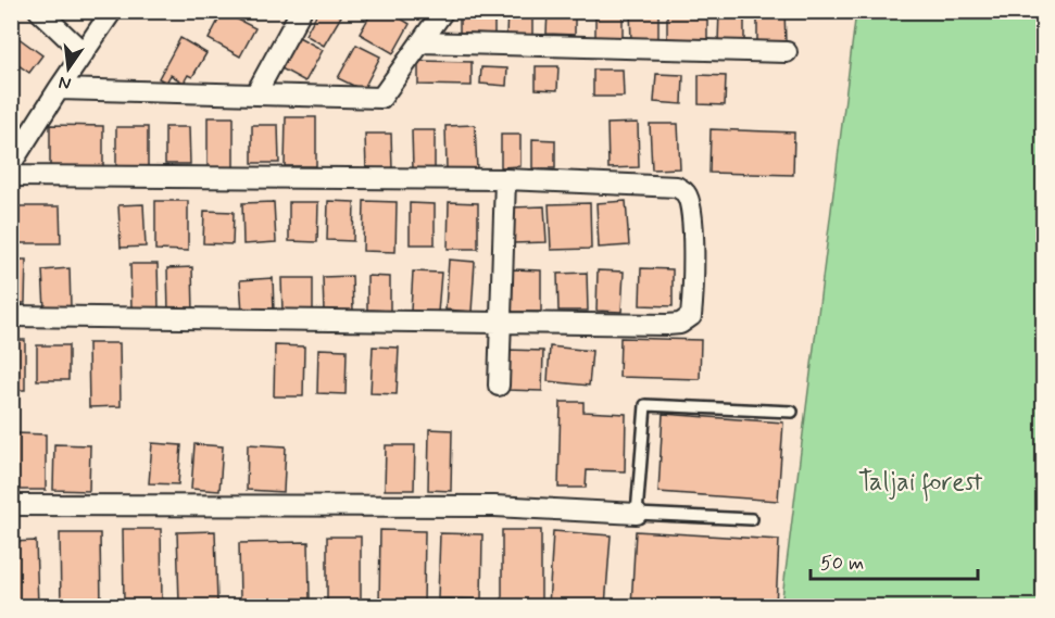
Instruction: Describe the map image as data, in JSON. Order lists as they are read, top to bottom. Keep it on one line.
{"parks":["Taljai forest"],"scale_bar":"50 m","north":"bottom"}
